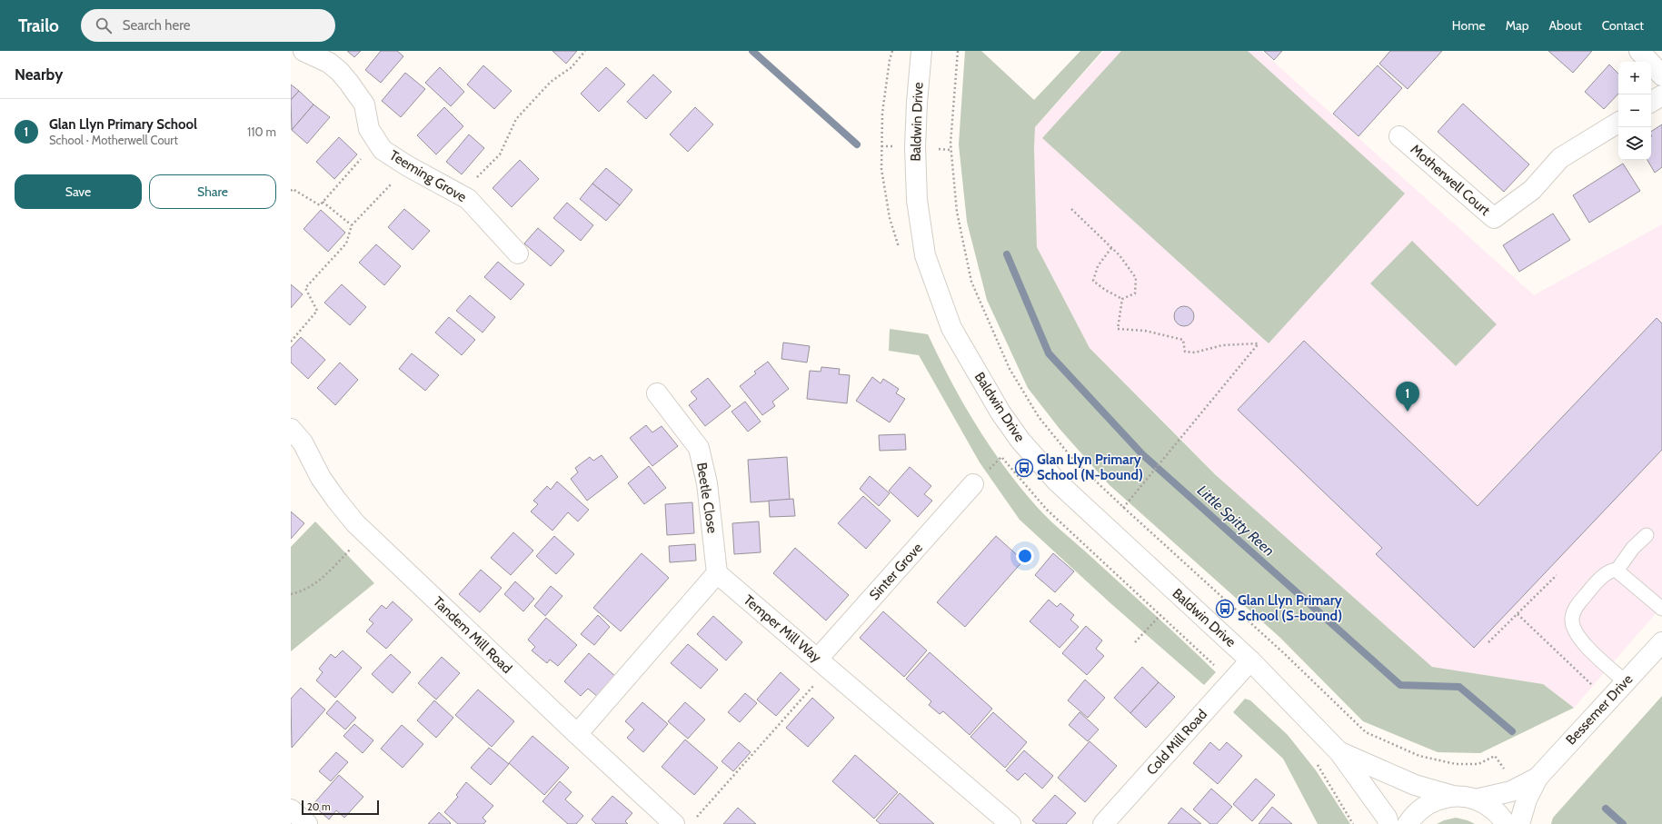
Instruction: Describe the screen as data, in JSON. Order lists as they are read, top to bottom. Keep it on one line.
{"streets":{"street":["Baldwin Drive","Teeming Grove","Motherwell Court","Beetle Close","Sinter Grove","Temper Mill Way","Tandem Mill Road","Bessemer Drive","Cold Mill Road"]},"crossings":[["Baldwin Drive","Cold Mill Road"],["Beetle Close","Temper Mill Way"],["Sinter Grove","Temper Mill Way"]],"water":["Little Spitty Reen"],"places":{"bus stop":["Glan Llyn Primary School (N-bound)","Glan Llyn Primary School (S-bound)"]},"scale_bar":"20 m","page":{"header":"Trailo","search":"Search here","nav":["Home","Map","About","Contact"],"heading":"Nearby","map_buttons":["+","−"],"list":[{"mark":"1","name":"Glan Llyn Primary School","note":"School · Motherwell Court","value":"110 m"}],"buttons":["Save","Share"],"pins":"1","scale":"20 m"}}
